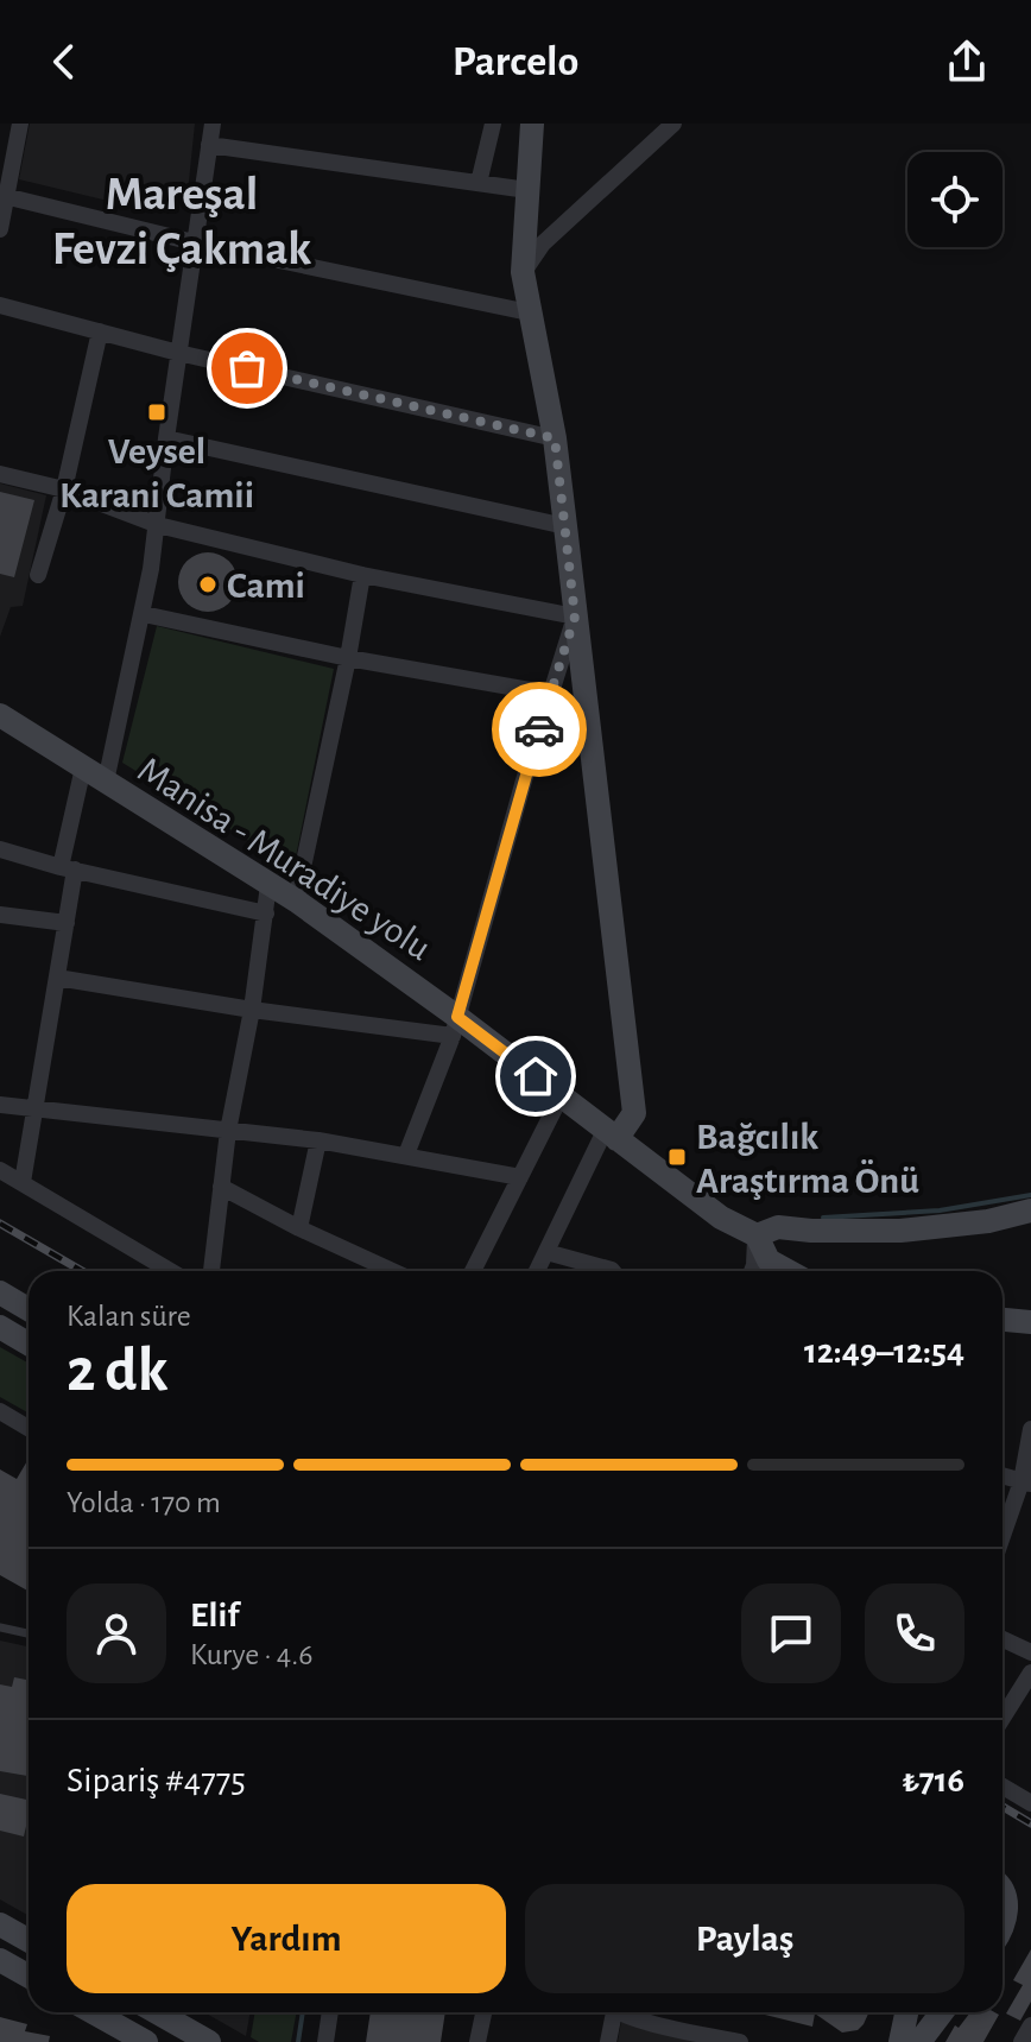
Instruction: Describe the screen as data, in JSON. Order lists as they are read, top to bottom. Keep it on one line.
{"streets":{"main road":["Manisa - Muradiye yolu"]},"districts":["Mareşal Fevzi Çakmak"],"places":{"transit":["Veysel Karani Camii","Bağcılık Araştırma Önü"],"other":["Cami"]},"page":{"header":"Parcelo","heading":["2 dk","Kalan süre","12:49–12:54"],"panel":["Elif","Kurye · 4.6","Sipariş #4775","₺716"],"bar":"Yolda · 170 m","buttons":["Yardım","Paylaş"]}}
